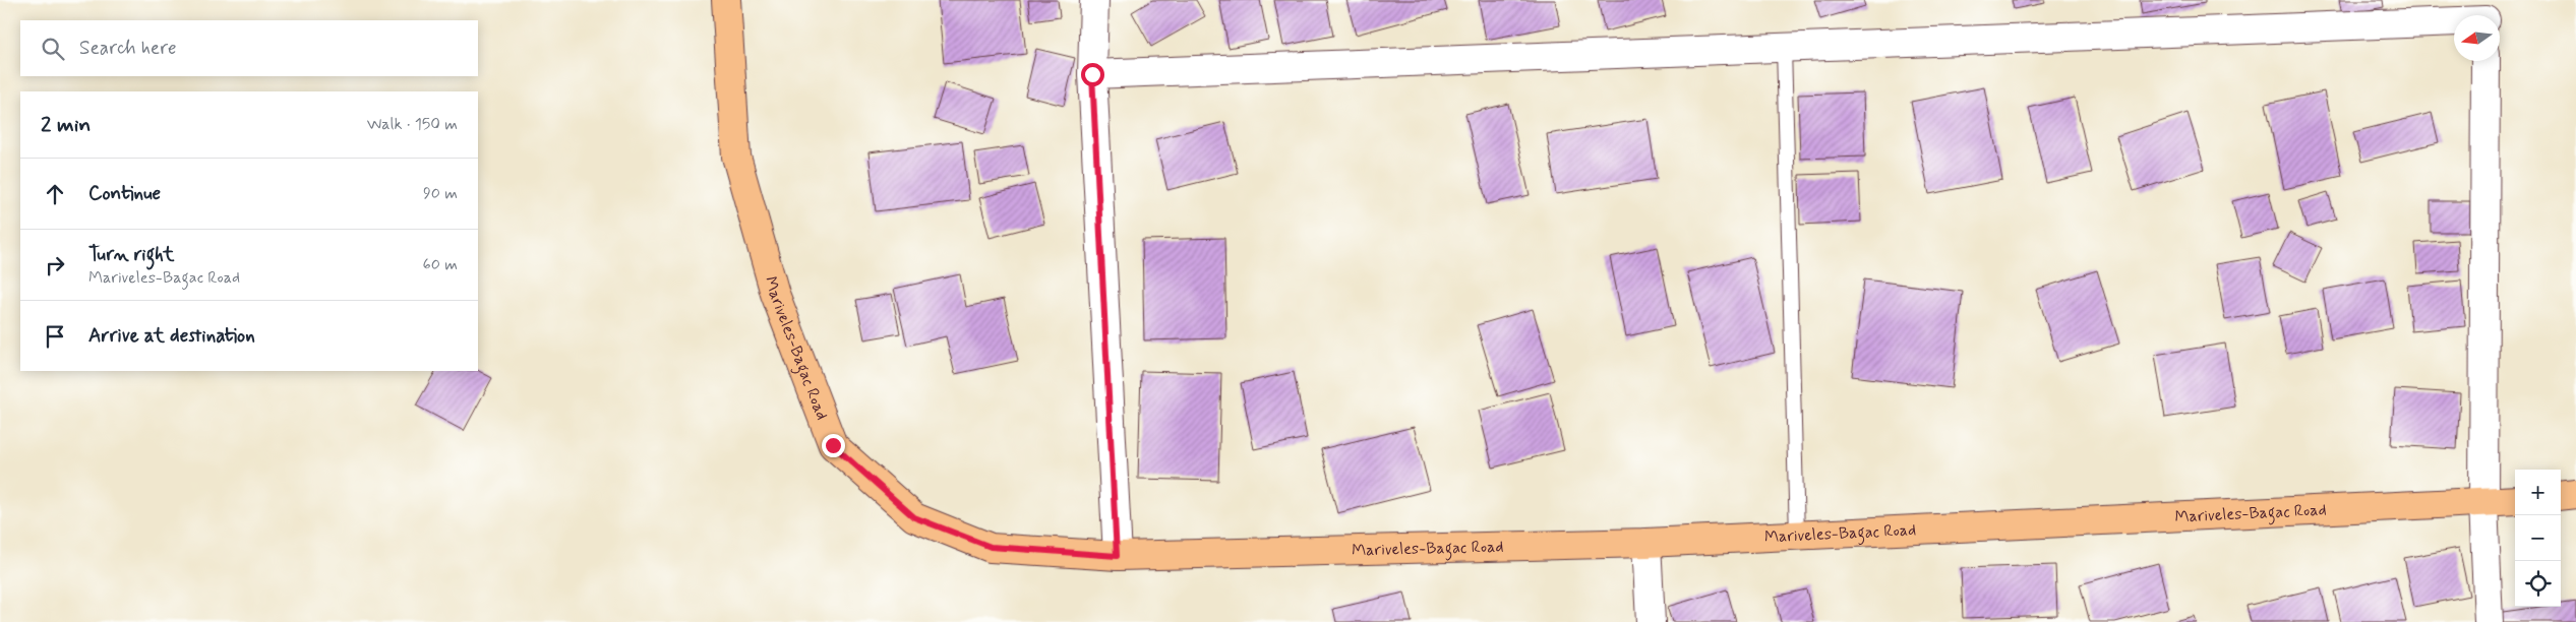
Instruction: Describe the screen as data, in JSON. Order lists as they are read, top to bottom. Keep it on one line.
{"streets":{"main road":["Mariveles-Bagac Road"]},"north":"left","page":{"search":"Search here","heading":["2 min","Walk · 150 m"],"list":[["Continue","90 m"],["Turn right","Mariveles-Bagac Road","60 m"],"Arrive at destination"],"map_buttons":["+","−"]}}
